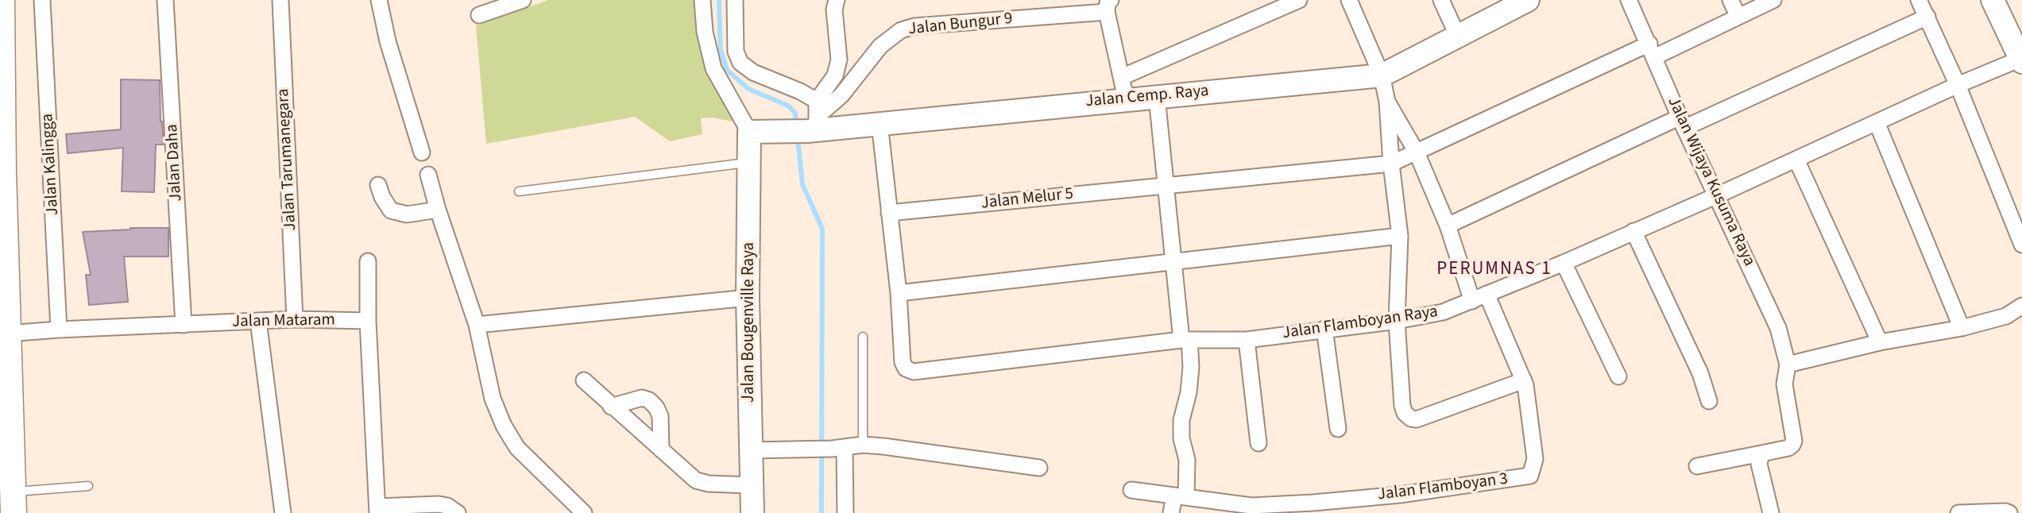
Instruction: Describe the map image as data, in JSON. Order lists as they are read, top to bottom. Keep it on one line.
{"streets":{"street":["Jalan Bungur 9","Jalan Cemp. Raya","Jalan Tarumanegara","Jalan Daha","Jalan Kalingga","Jalan Wijaya Kusuma Raya","Jalan Melur 5","Jalan Mataram","Jalan Bougenville Raya","Jalan Flamboyan Raya","Jalan Flamboyan 3"]},"crossings":[["Jalan Bungur 9","Jalan Cemp. Raya"],["Jalan Cemp. Raya","Jalan Bougenville Raya"],["Jalan Tarumanegara","Jalan Mataram"],["Jalan Daha","Jalan Mataram"],["Jalan Kalingga","Jalan Mataram"],["Jalan Wijaya Kusuma Raya","Jalan Melur 5"],["Jalan Wijaya Kusuma Raya","Jalan Flamboyan Raya"],["Jalan Flamboyan Raya","Jalan Flamboyan 3"]],"districts":["PERUMNAS 1"]}
